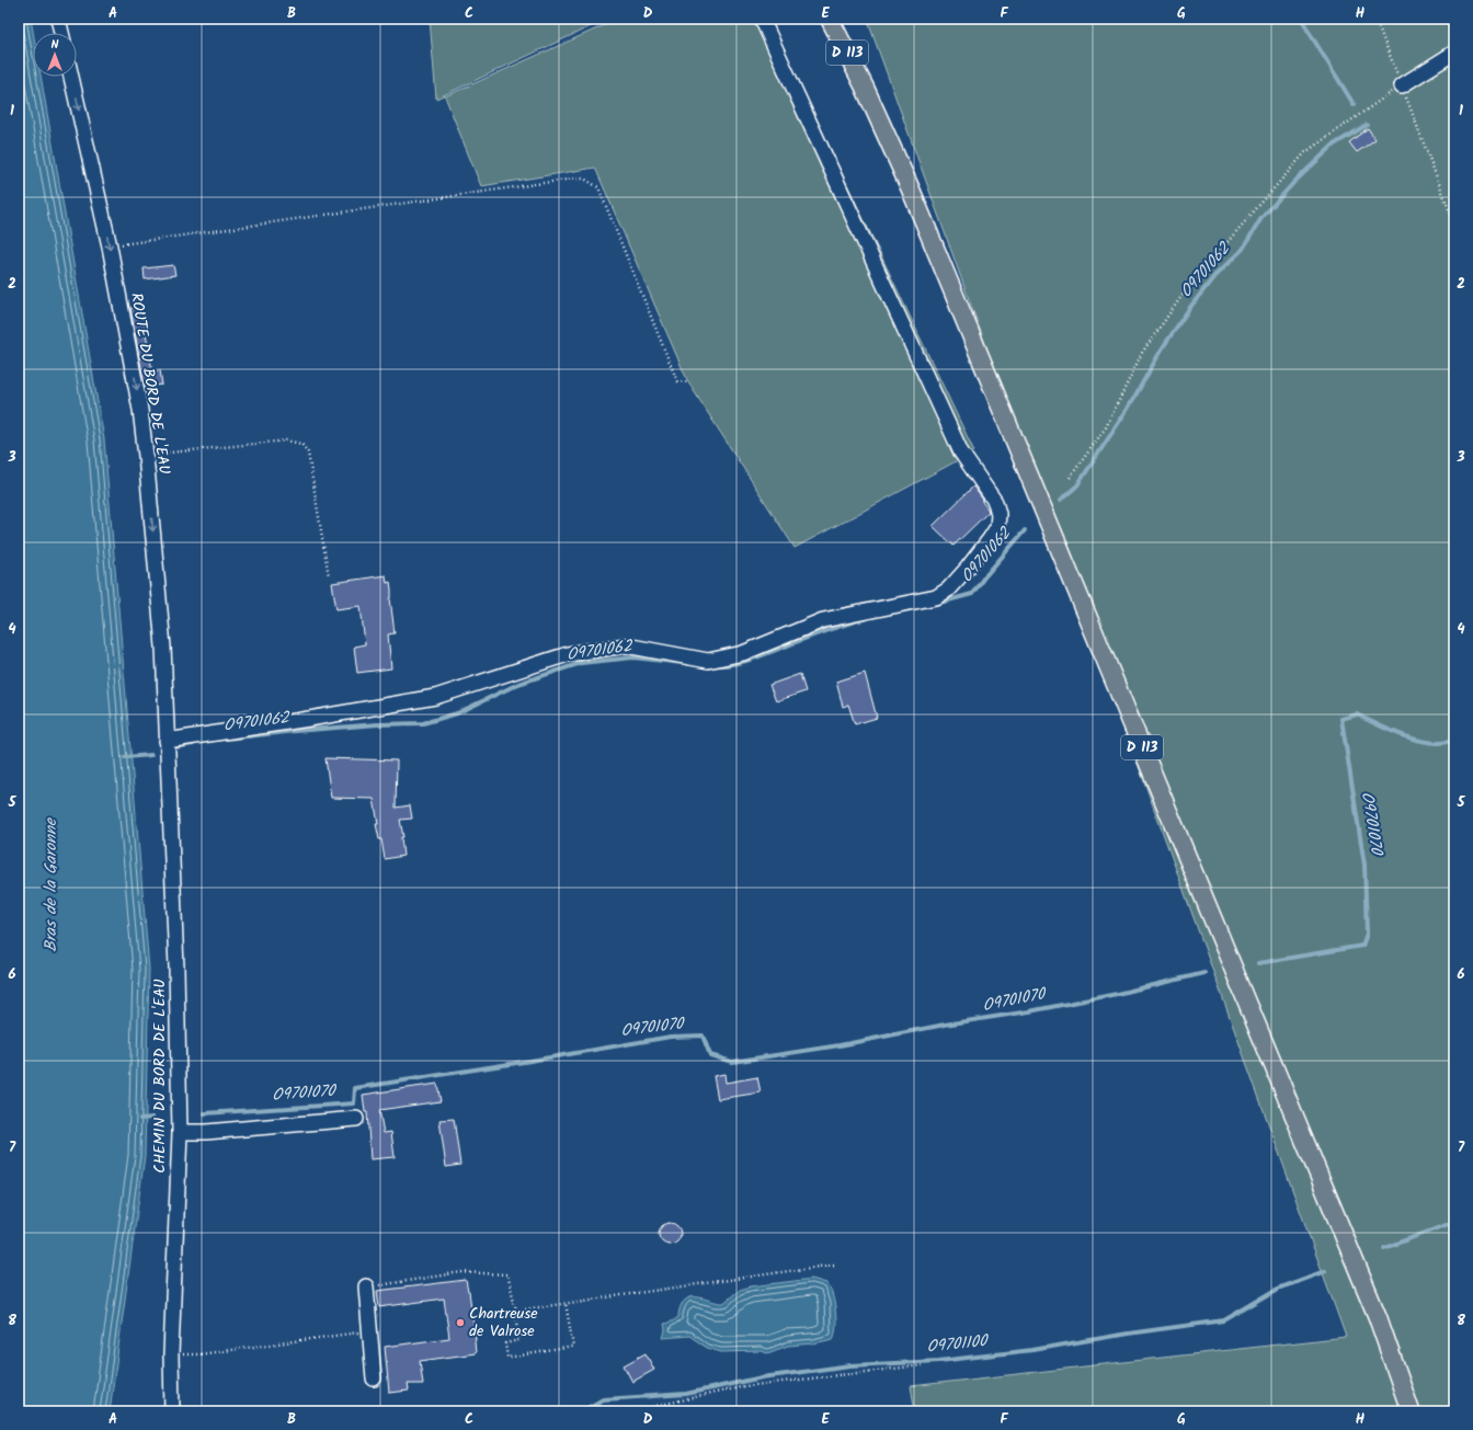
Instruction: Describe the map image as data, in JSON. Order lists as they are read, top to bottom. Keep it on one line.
{"streets":{"main road":["D 113"],"street":["ROUTE DU BORD DE L'EAU","CHEMIN DU BORD DE L'EAU"]},"crossings":[["ROUTE DU BORD DE L'EAU","CHEMIN DU BORD DE L'EAU"]],"one_way":["ROUTE DU BORD DE L'EAU"],"water":["O9701062","O9701070","Bras de la Garonne","O9701100"],"places":["Chartreuse de Valrose"],"north":"top","grid":{"columns":["A","B","C","D","E","F","G","H"],"rows":["1","2","3","4","5","6","7","8"]}}
